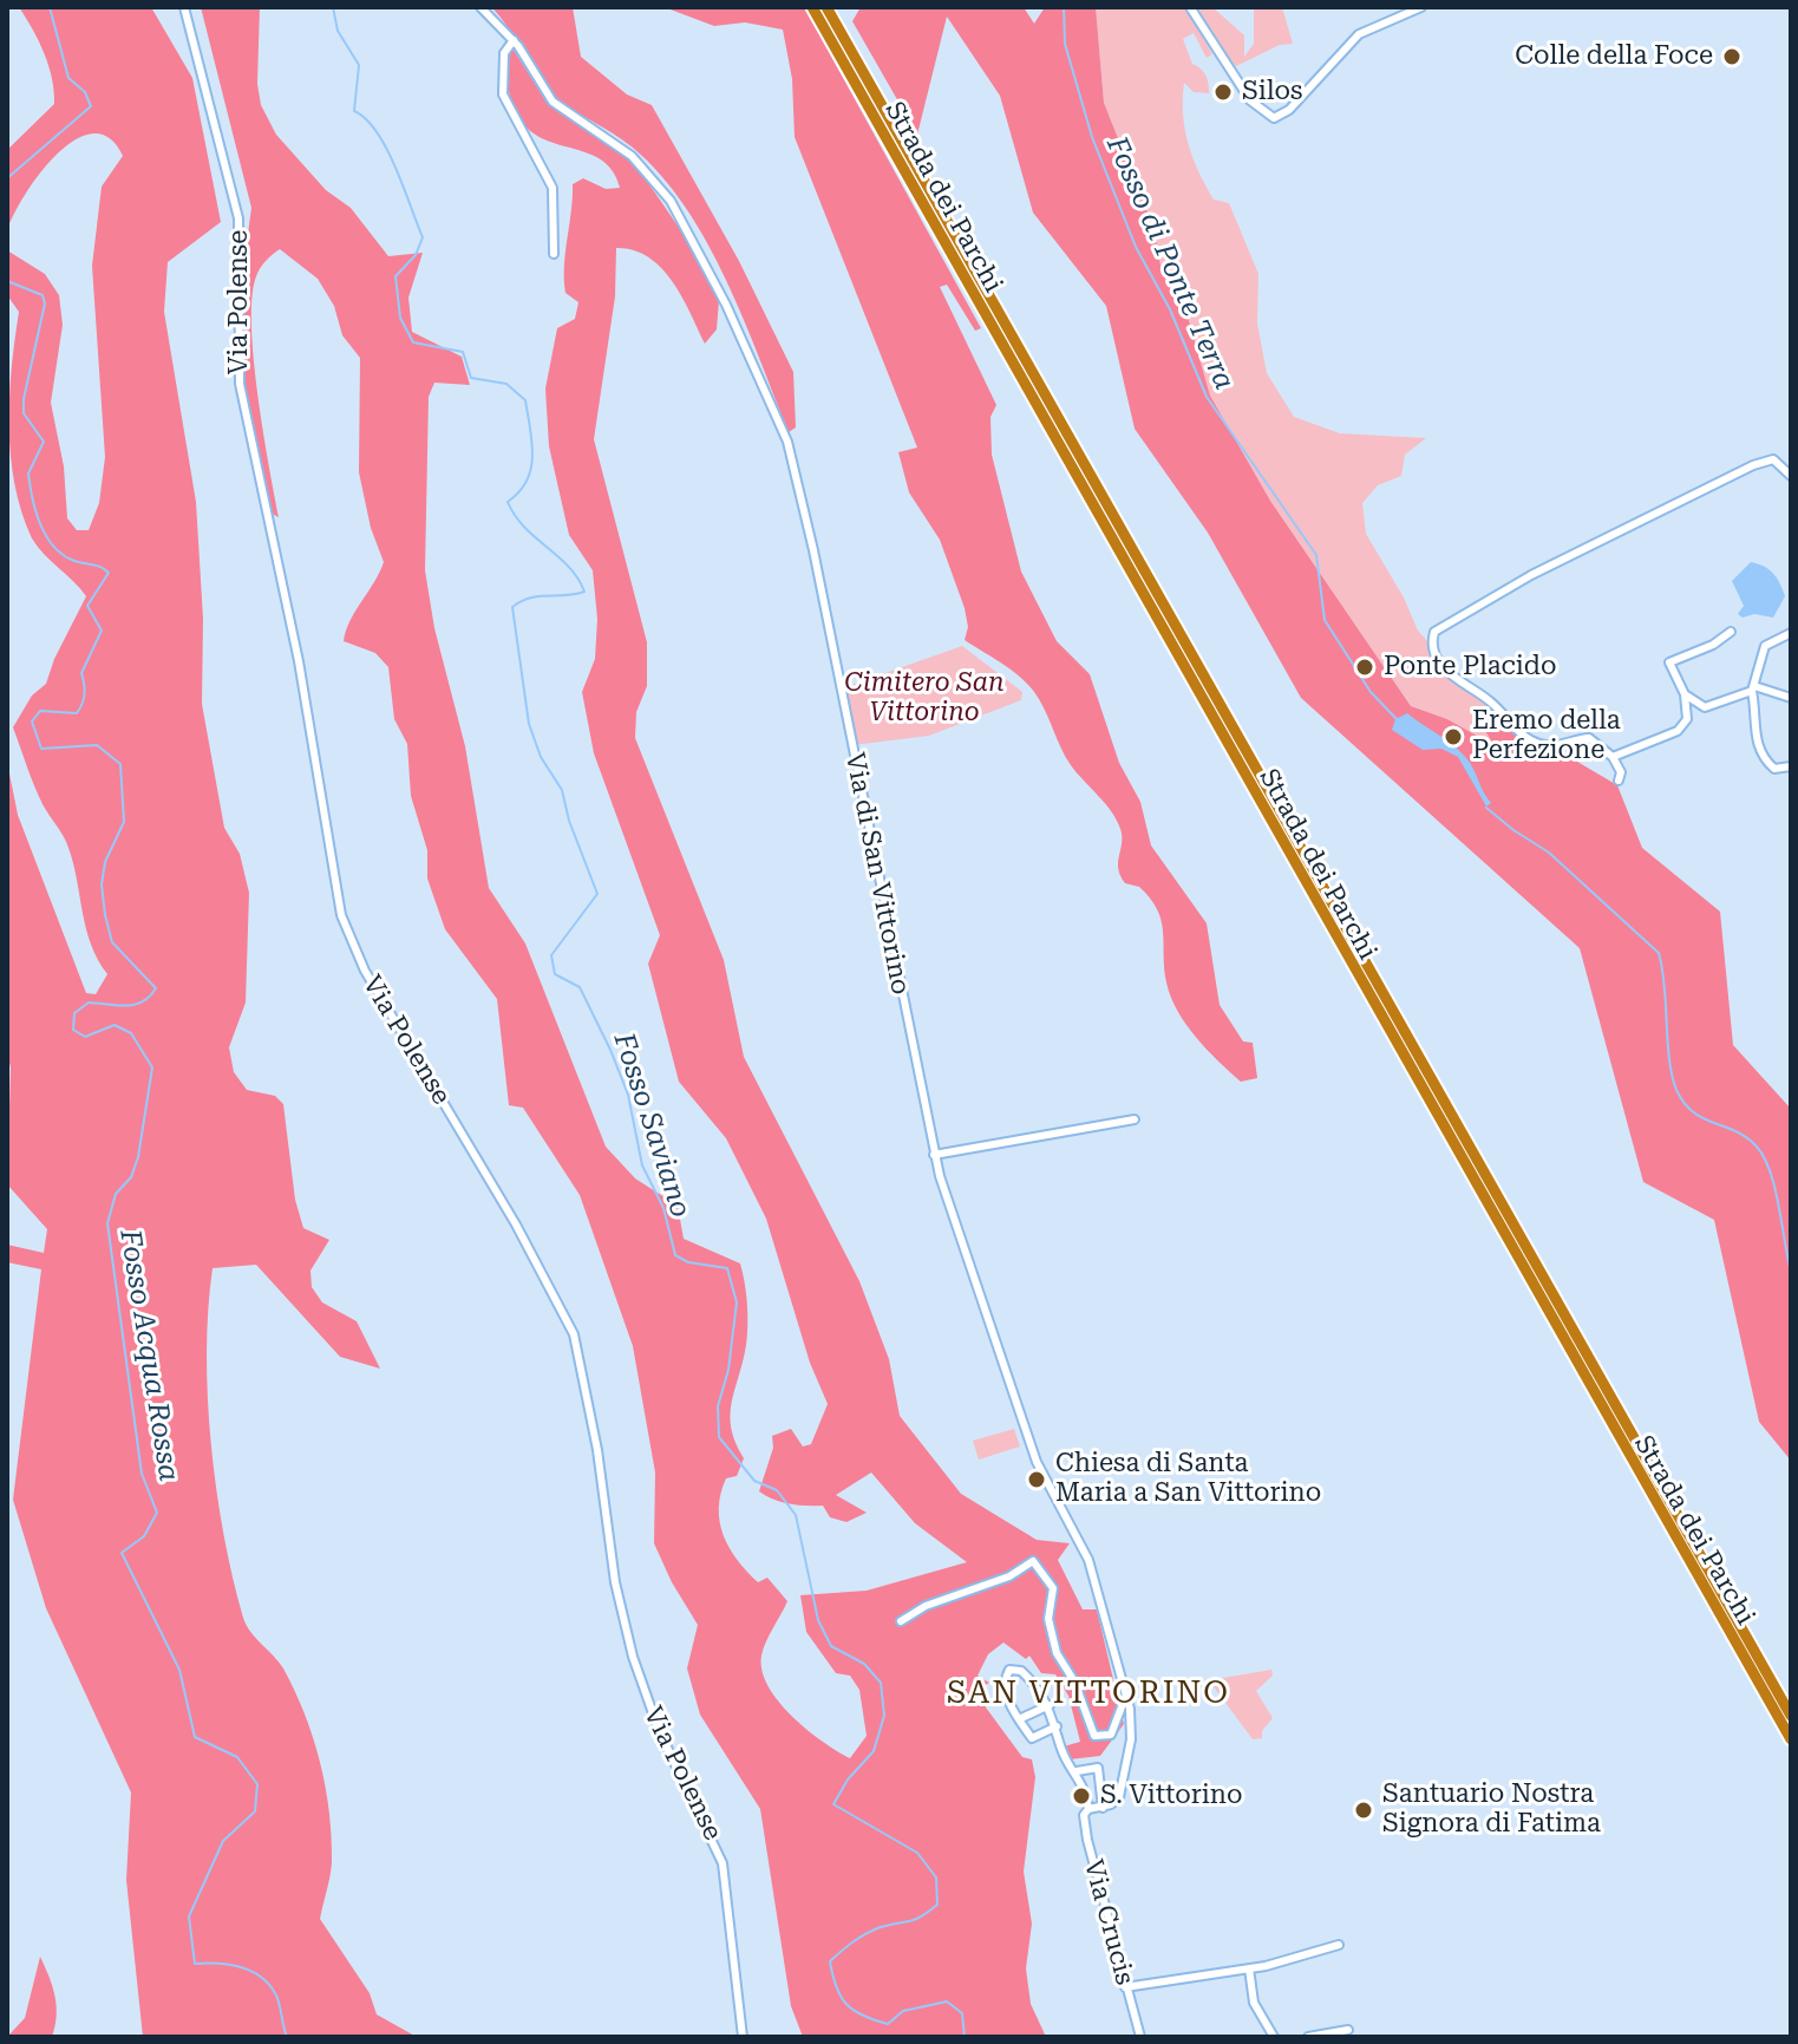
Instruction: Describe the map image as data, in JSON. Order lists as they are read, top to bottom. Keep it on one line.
{"streets":{"highway":["Strada dei Parchi"],"street":["Via Polense","Via di San Vittorino","Via Crucis"]},"districts":["SAN VITTORINO"],"water":["Fosso di Ponte Terra","Fosso Saviano","Fosso Acqua Rossa"],"parks":["Cimitero San Vittorino"],"places":["Colle della Foce","Silos","Ponte Placido","Eremo della Perfezione","Chiesa di Santa Maria a San Vittorino","S. Vittorino","Santuario Nostra Signora di Fatima"]}
